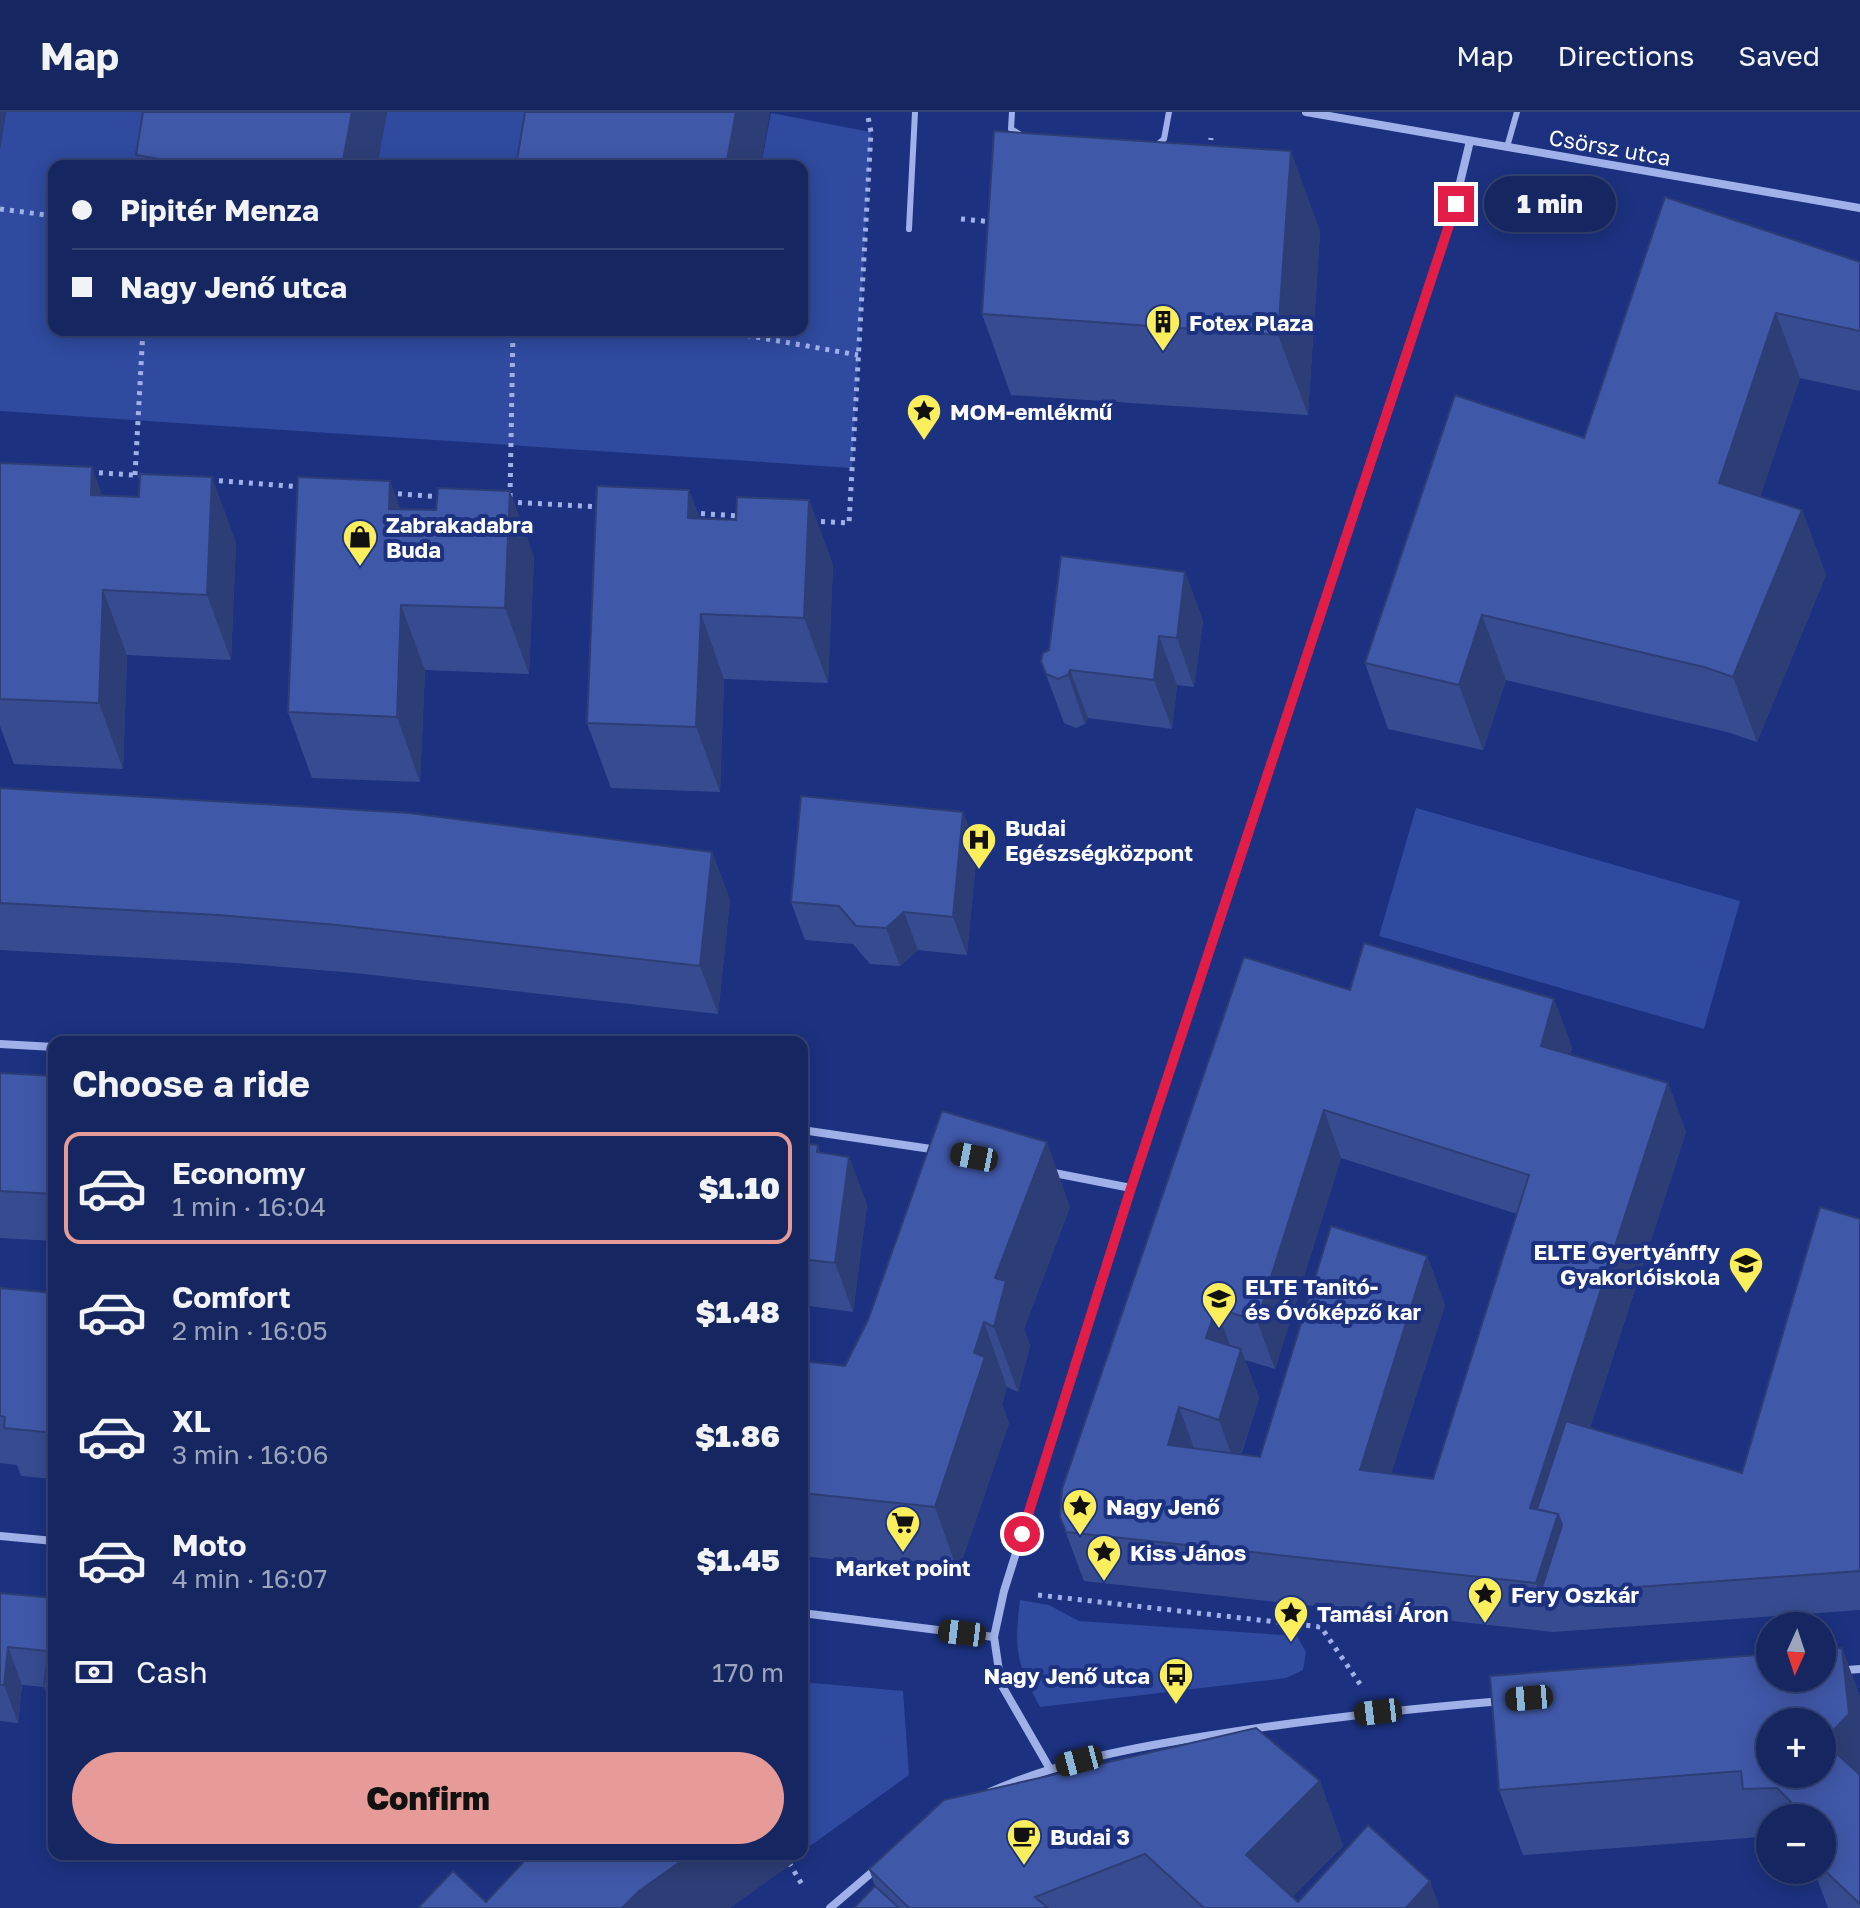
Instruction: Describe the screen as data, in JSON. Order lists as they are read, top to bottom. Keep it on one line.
{"streets":{"street":["Csörsz utca"]},"places":{"building":["Fotex Plaza"],"place":["MOM-emlékmű","Nagy Jenő","Kiss János","Fery Oszkár","Tamási Áron"],"shop":["Zabrakadabra Buda"],"hospital":["Budai Egészségközpont"],"school or university":["ELTE Gyertyánffy Gyakorlóiskola","ELTE Tanitó- és Óvóképző kar"],"supermarket":["Market point"],"bus stop":["Nagy Jenő utca"],"cafe":["Budai 3"]},"north":"bottom","page":{"header":"Map","nav":["Map","Directions","Saved"],"banner":["Pipitér Menza","Nagy Jenő utca"],"bubble":"1 min","heading":"Choose a ride","list":[{"name":"Economy","note":"1 min · 16:04","value":"$1.10"},{"name":"Comfort","note":"2 min · 16:05","value":"$1.48"},{"name":"XL","note":"3 min · 16:06","value":"$1.86"},{"name":"Moto","note":"4 min · 16:07","value":"$1.45"}],"map_buttons":["+","−"],"pay":["Cash","170 m"],"buttons":"Confirm"}}
